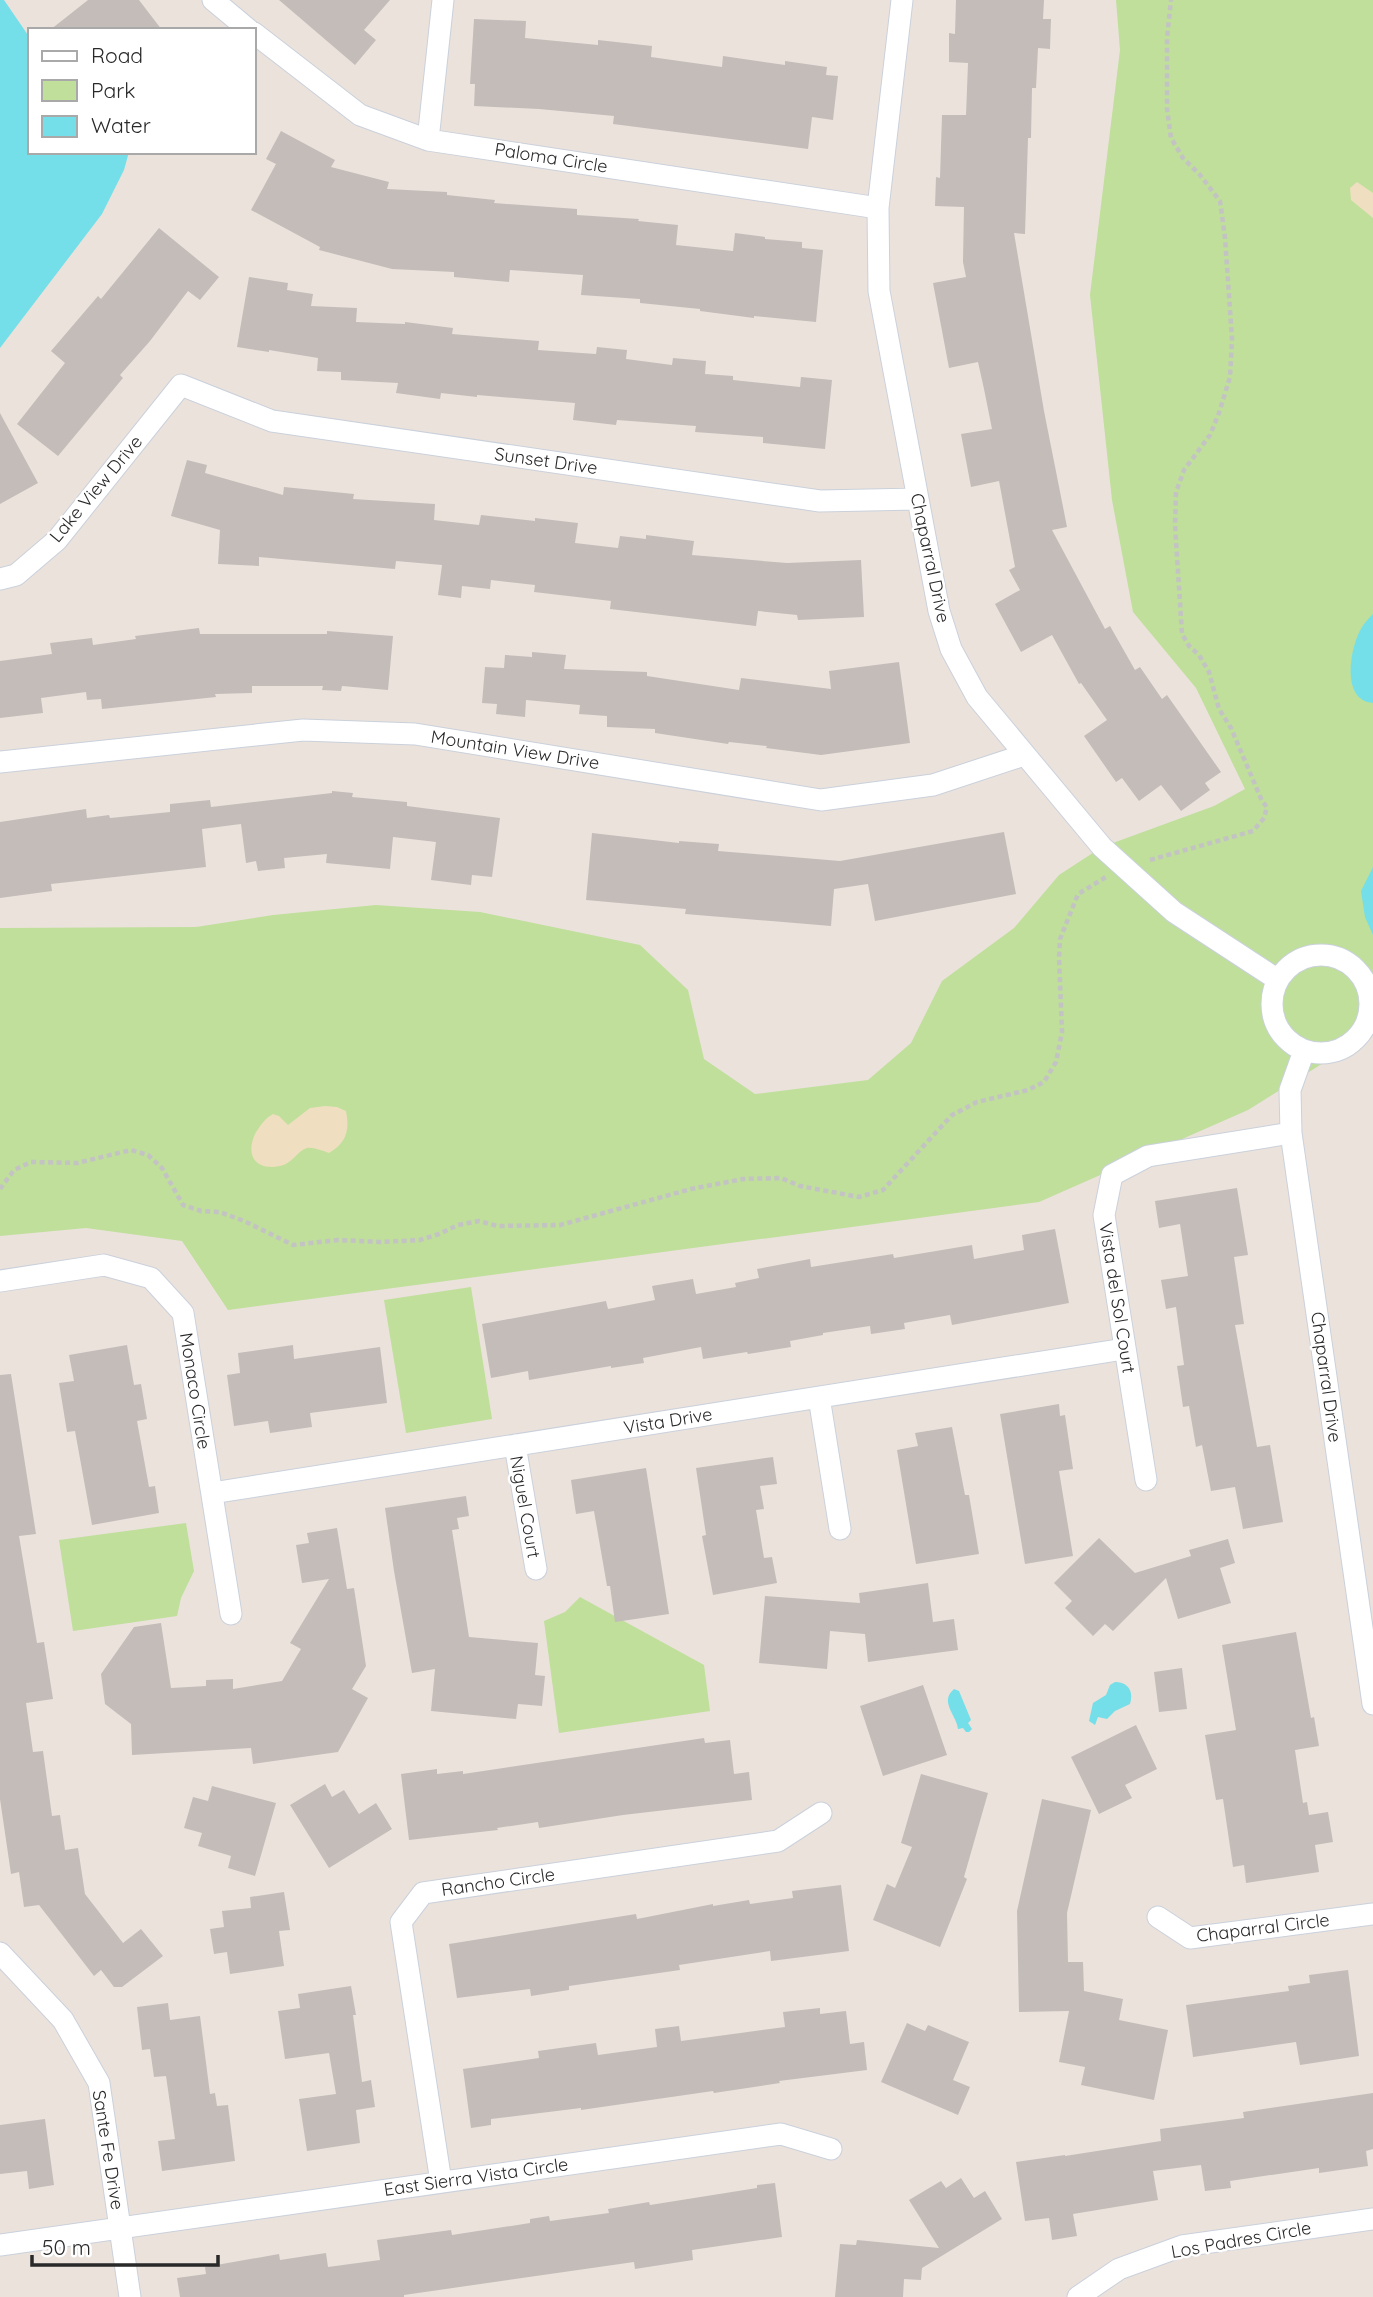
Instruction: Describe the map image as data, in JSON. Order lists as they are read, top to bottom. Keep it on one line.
{"streets":{"street":["Paloma Circle","Sunset Drive","Lake View Drive","Chaparral Drive","Mountain View Drive","Vista del Sol Court","Monaco Circle","Vista Drive","Niguel Court","Rancho Circle","Chaparral Circle","Sante Fe Drive","East Sierra Vista Circle","Los Padres Circle"]},"crossings":[["Paloma Circle","Chaparral Drive"],["Sunset Drive","Lake View Drive"],["Sunset Drive","Chaparral Drive"],["Chaparral Drive","Mountain View Drive"],["Chaparral Drive","Vista del Sol Court"],["Vista del Sol Court","Vista Drive"],["Monaco Circle","Vista Drive"],["Vista Drive","Niguel Court"],["Rancho Circle","East Sierra Vista Circle"],["Sante Fe Drive","East Sierra Vista Circle"]],"legend":["Road","Park","Water"],"scale_bar":"50 m"}
